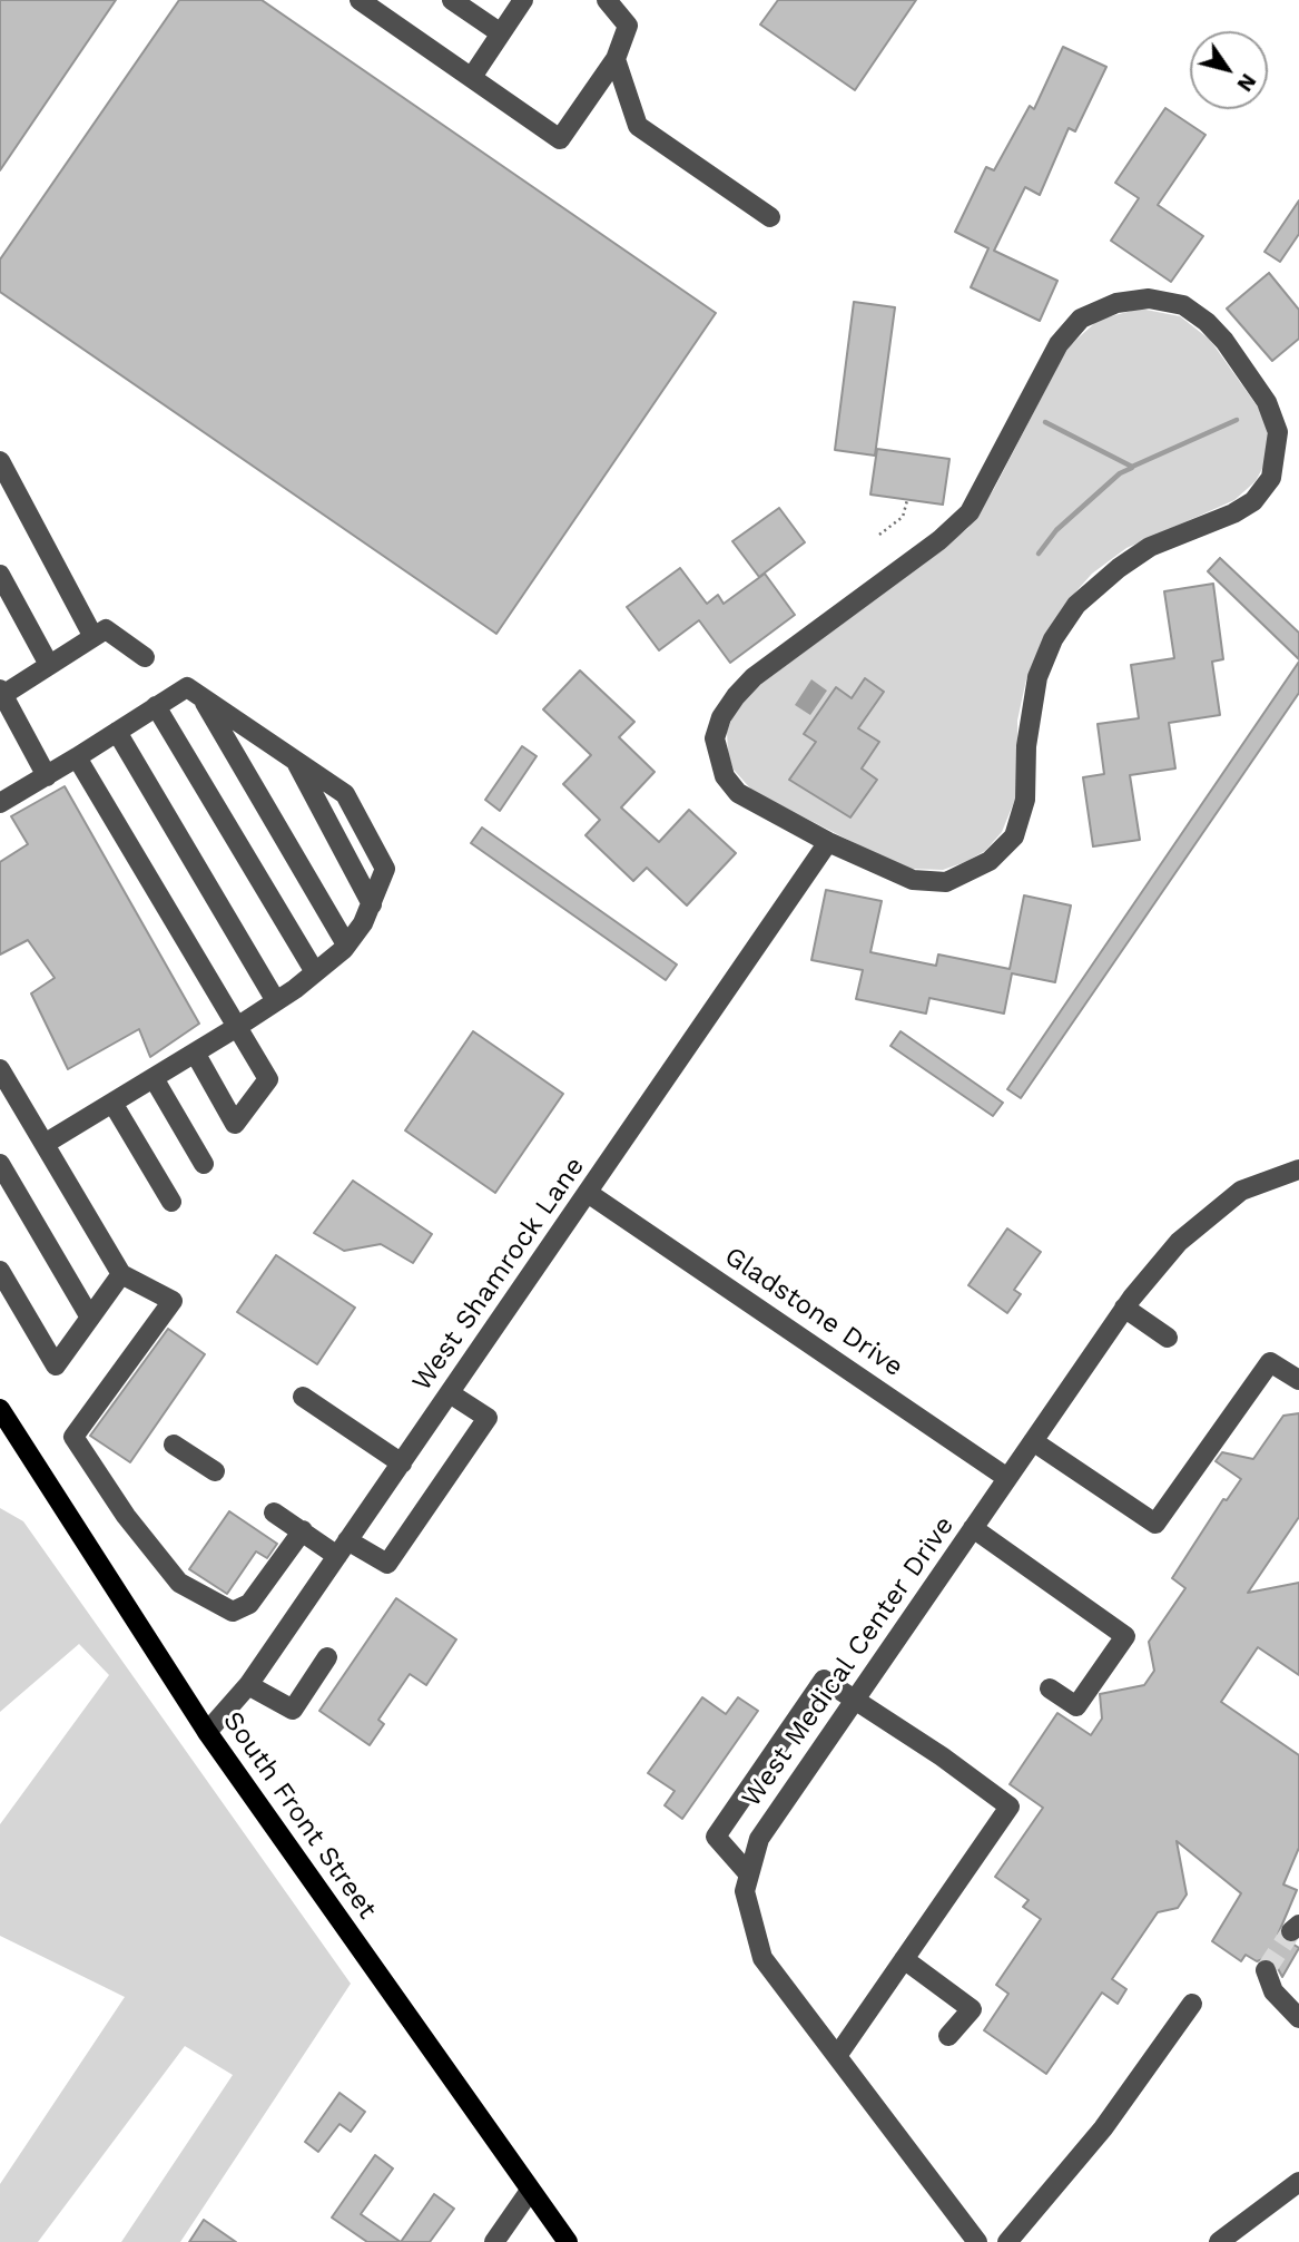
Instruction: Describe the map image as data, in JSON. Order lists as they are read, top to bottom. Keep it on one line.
{"streets":{"main road":["South Front Street"],"street":["West Shamrock Lane","Gladstone Drive","West Medical Center Drive"]},"crossings":[["West Shamrock Lane","Gladstone Drive"],["West Shamrock Lane","South Front Street"],["Gladstone Drive","West Medical Center Drive"]],"north":"bottom right"}
